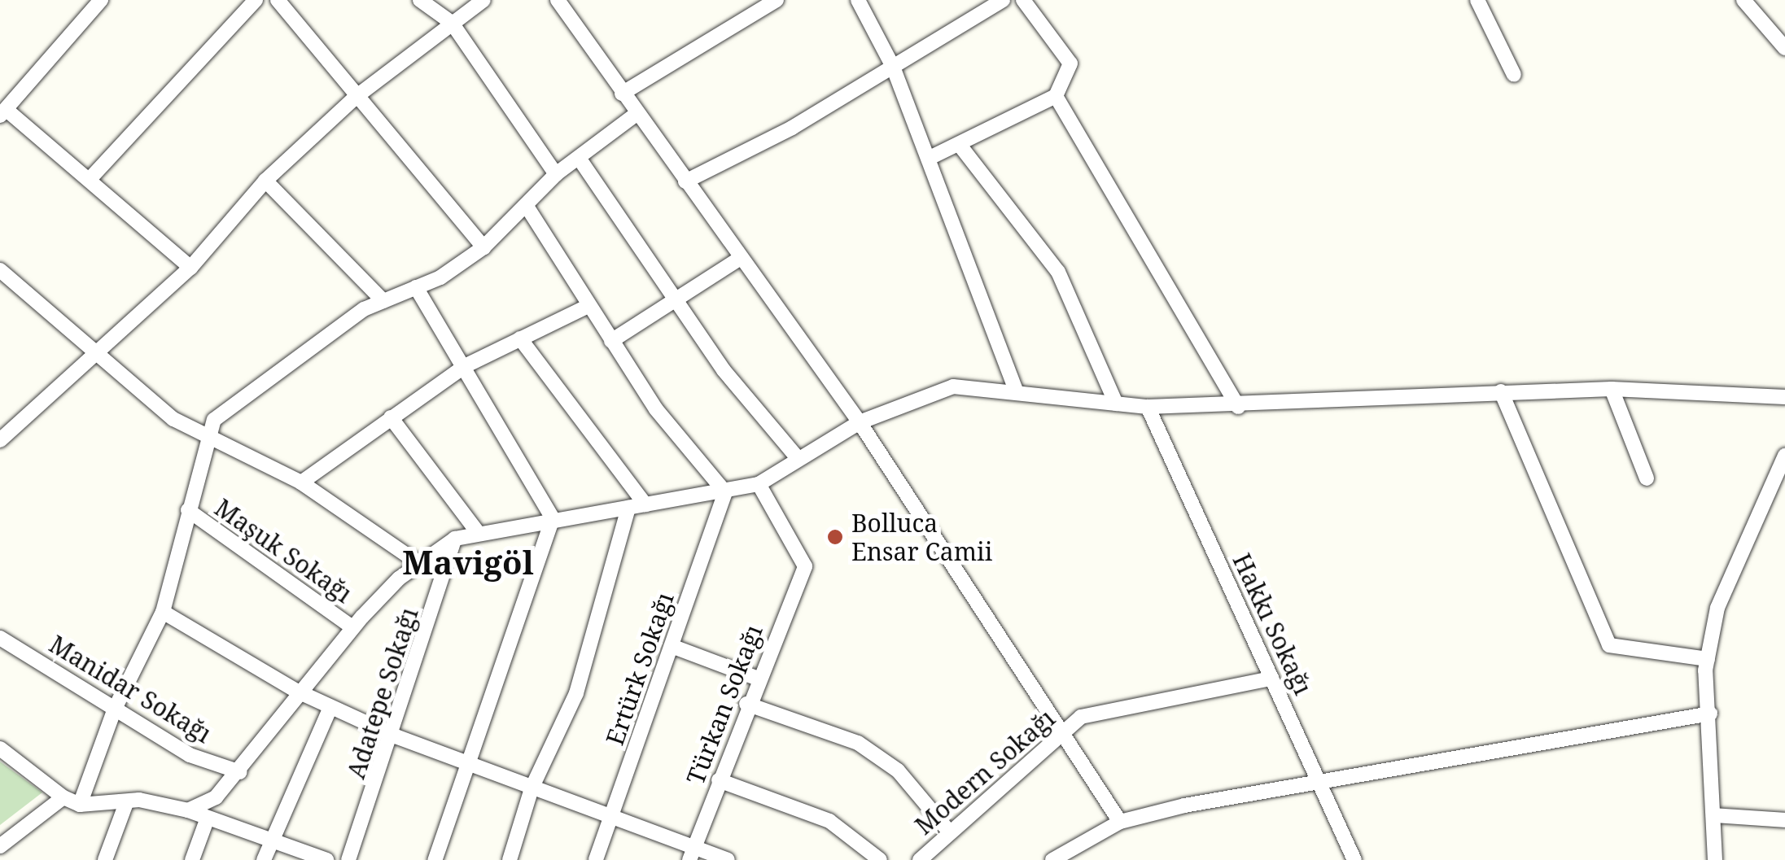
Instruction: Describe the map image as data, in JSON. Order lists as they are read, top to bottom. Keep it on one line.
{"streets":{"street":["Maşuk Sokağı","Hakkı Sokağı","Ertürk Sokağı","Manidar Sokağı","Adatepe Sokağı","Türkan Sokağı","Modern Sokağı"]},"crossings":[["Hakkı Sokağı","Modern Sokağı"]],"districts":["Mavigöl"],"places":["Bolluca Ensar Camii"]}
